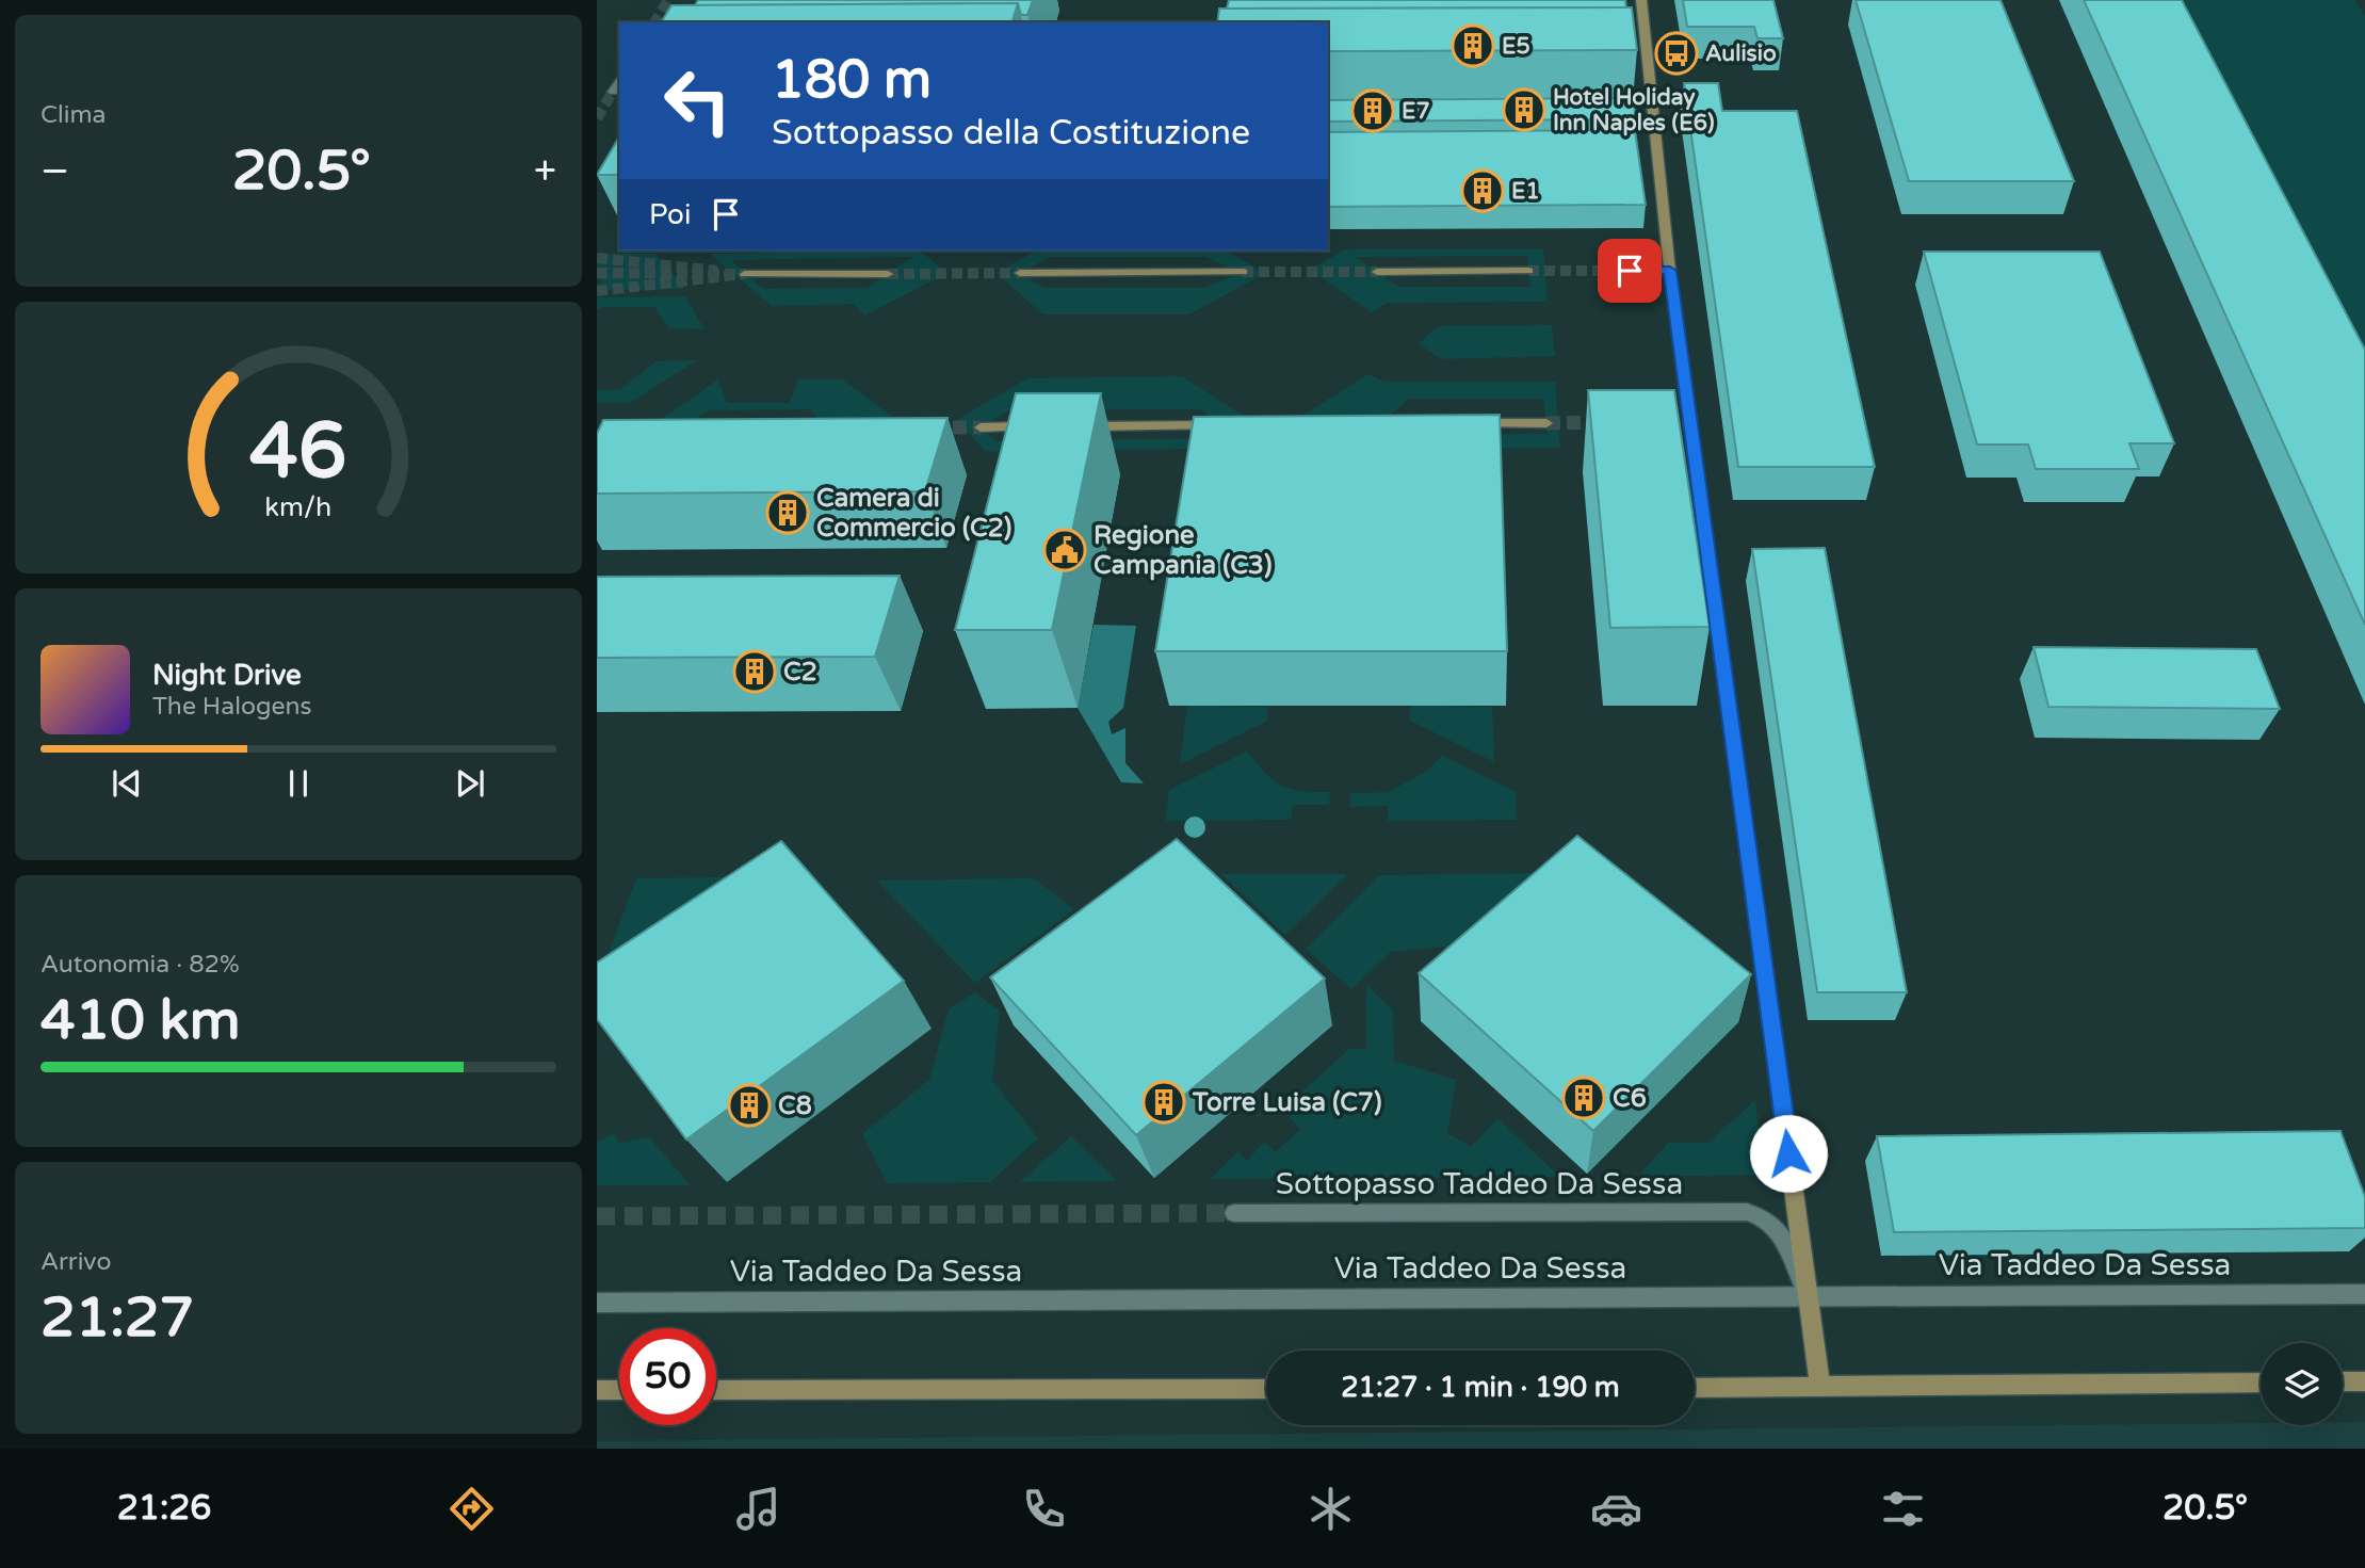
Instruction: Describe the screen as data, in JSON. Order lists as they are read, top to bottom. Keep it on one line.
{"streets":{"street":["Sottopasso Taddeo Da Sessa","Via Taddeo Da Sessa"]},"crossings":[["Sottopasso Taddeo Da Sessa","Via Taddeo Da Sessa"]],"places":{"building":["E5","Hotel Holiday Inn Naples (E6)","E7","E1","Camera di Commercio (C2)","C2","C6","Torre Luisa (C7)","C8"],"bus stop":["Aulisio"],"public building":["Regione Campania (C3)"]},"page":{"tile":["Clima",["Autonomia · 82%","410 km"],["Arrivo","21:27"]],"turn":["180 m","Sottopasso della Costituzione"],"heat":["−","20.5°","+"],"then":"Poi","song":["Night Drive","The Halogens"],"limit":"50","trip":"21:27 · 1 min · 190 m","tabs":["21:26","20.5°"],"gauge":["46","km/h"]}}
